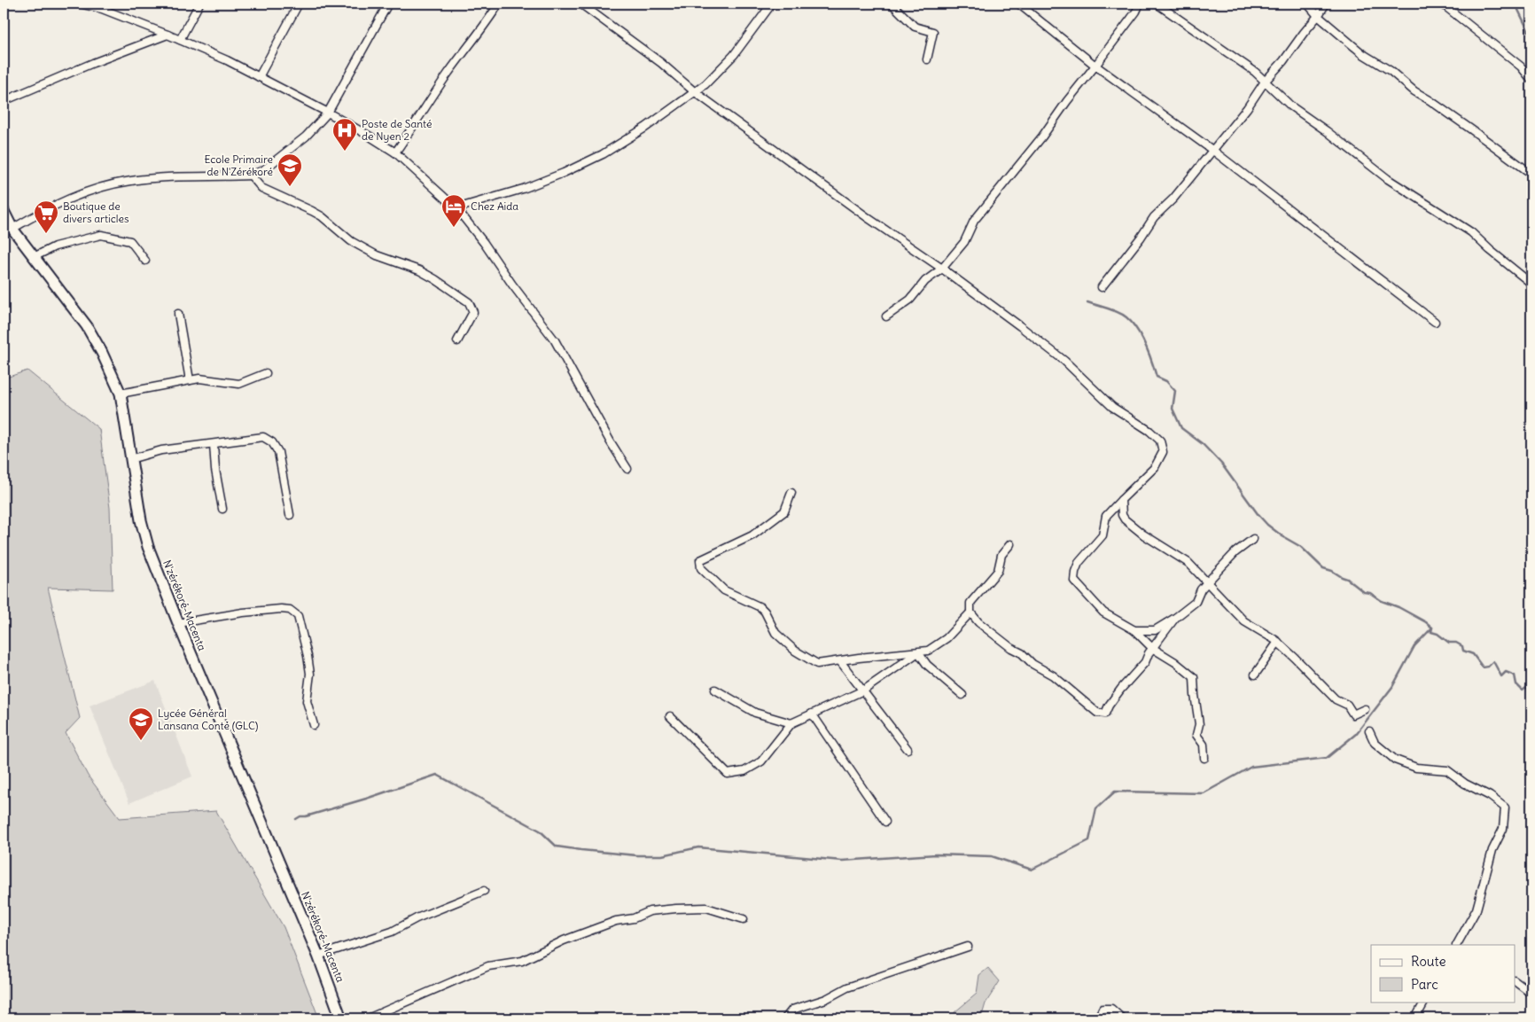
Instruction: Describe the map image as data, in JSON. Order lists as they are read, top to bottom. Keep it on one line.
{"streets":{"highway":["N'zérékoré-Macenta"]},"places":{"hospital":["Poste de Santé de Nyen 2"],"school or university":["Ecole Primaire de N'Zérékoré","Lycée Général Lansana Conté (GLC)"],"hotel":["Chez Aida"],"supermarket":["Boutique de divers articles"]},"legend":["Route","Parc"]}
